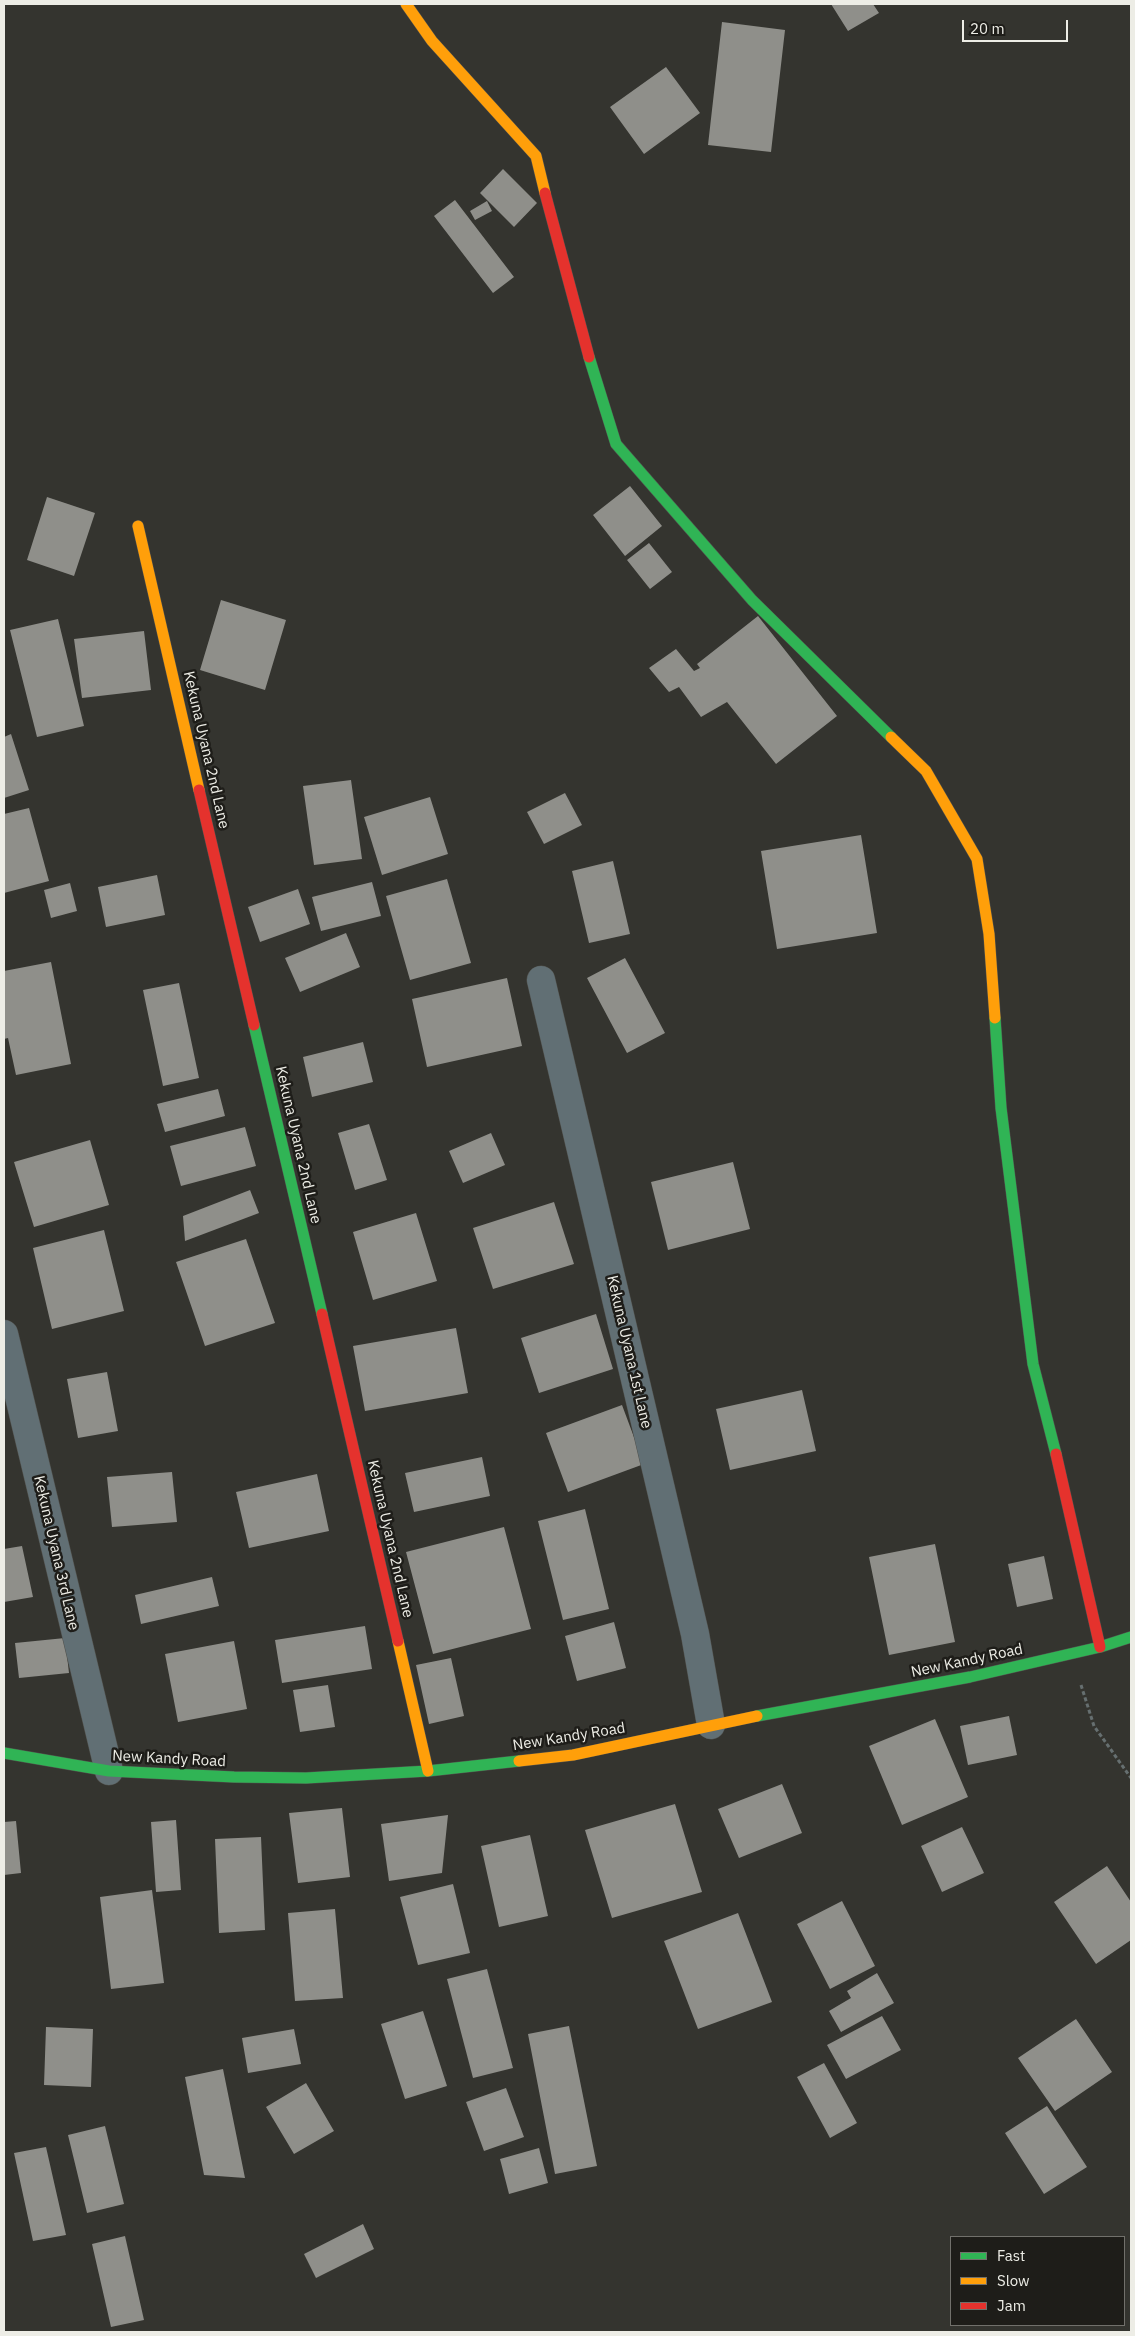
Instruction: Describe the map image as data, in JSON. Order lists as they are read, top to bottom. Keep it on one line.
{"streets":{"street":["Kekuna Uyana 2nd Lane","Kekuna Uyana 1st Lane","Kekuna Uyana 3rd Lane","New Kandy Road"]},"crossings":[["Kekuna Uyana 2nd Lane","New Kandy Road"],["Kekuna Uyana 1st Lane","New Kandy Road"],["Kekuna Uyana 3rd Lane","New Kandy Road"]],"legend":["Fast","Slow","Jam"],"scale_bar":"20 m"}
